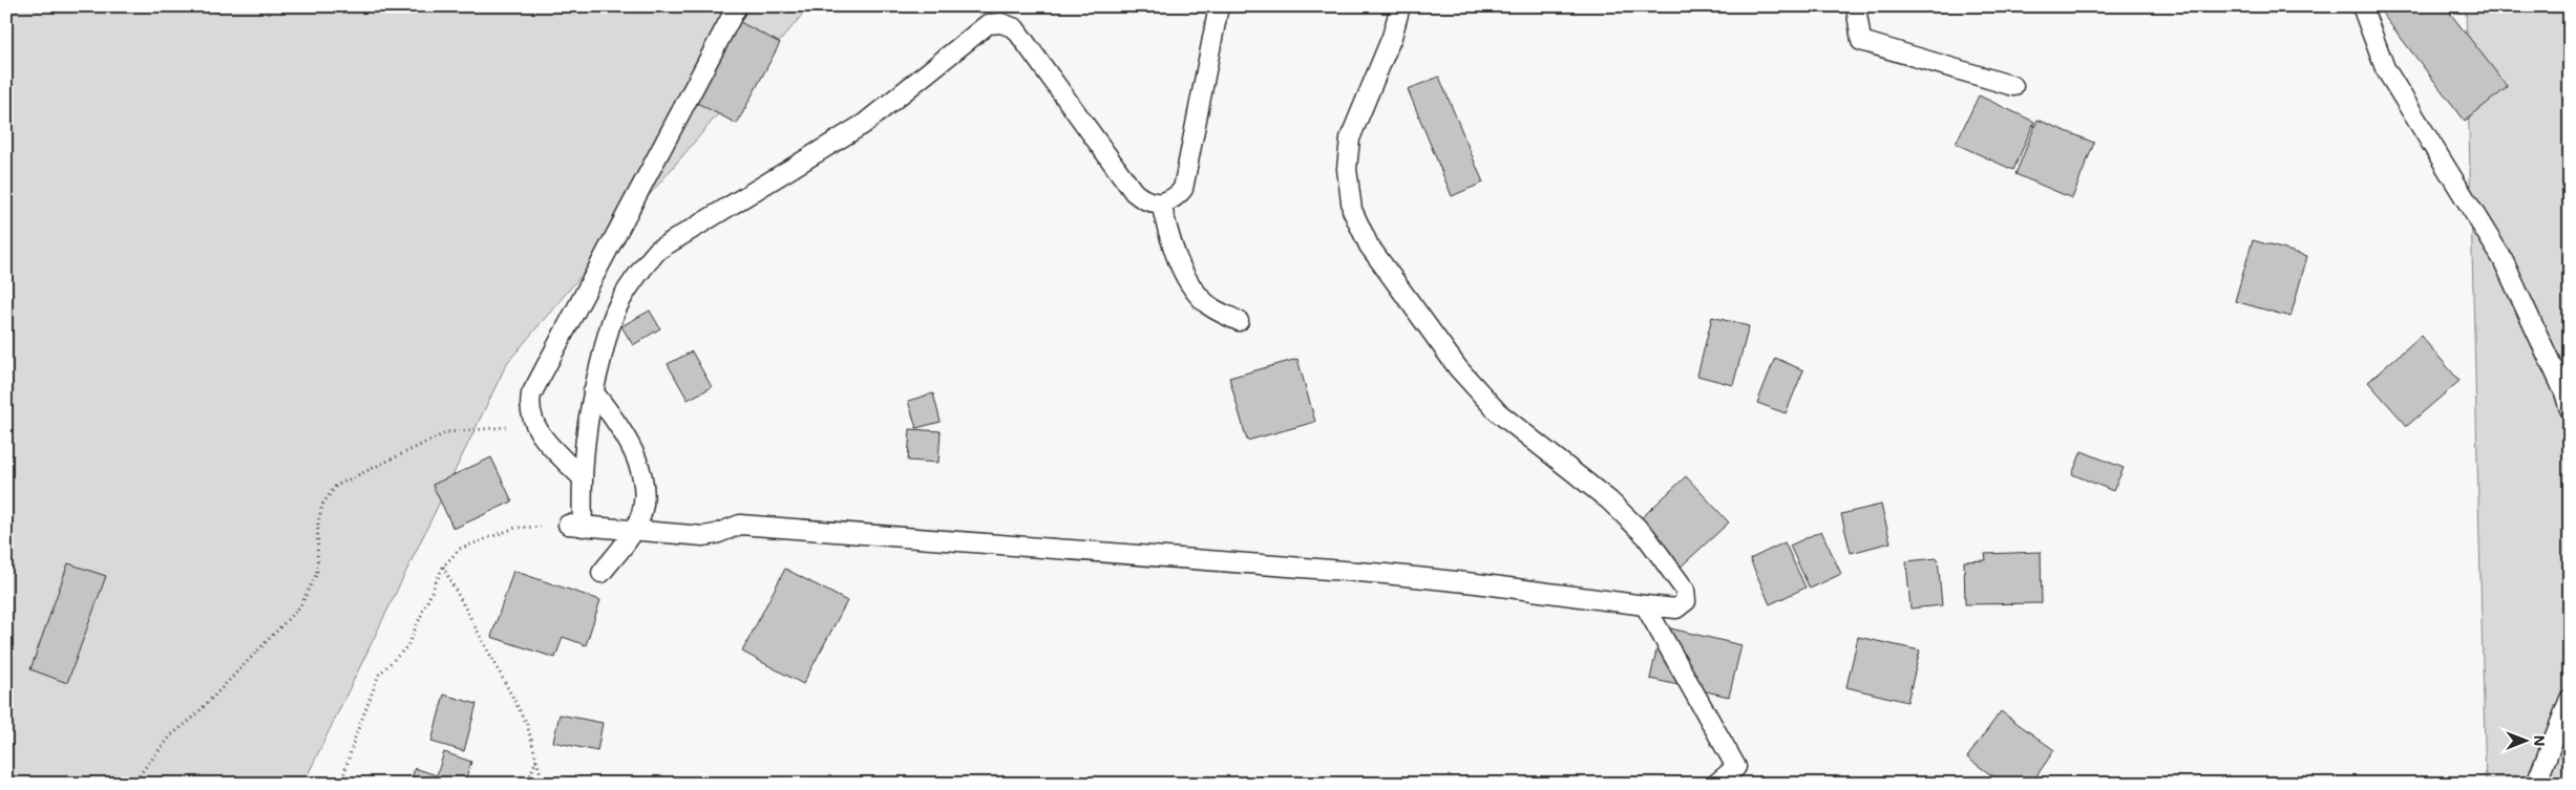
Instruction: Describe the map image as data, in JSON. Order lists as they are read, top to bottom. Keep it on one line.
{"north":"right"}
